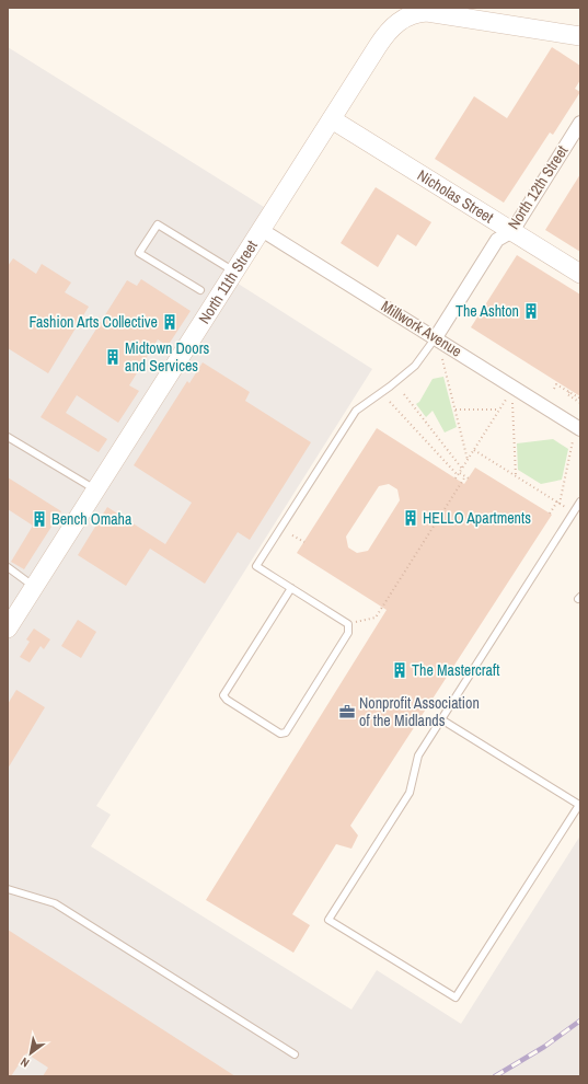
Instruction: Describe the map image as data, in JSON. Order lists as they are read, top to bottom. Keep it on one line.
{"streets":{"street":["North 12th Street","Nicholas Street","North 11th Street","Millwork Avenue"]},"crossings":[["North 12th Street","Nicholas Street"],["North 12th Street","Millwork Avenue"],["Nicholas Street","North 11th Street"],["North 11th Street","Millwork Avenue"]],"places":{"building":["The Ashton","Fashion Arts Collective","Midtown Doors and Services","HELLO Apartments","Bench Omaha","The Mastercraft"],"office":["Nonprofit Association of the Midlands"]},"north":"bottom left"}
